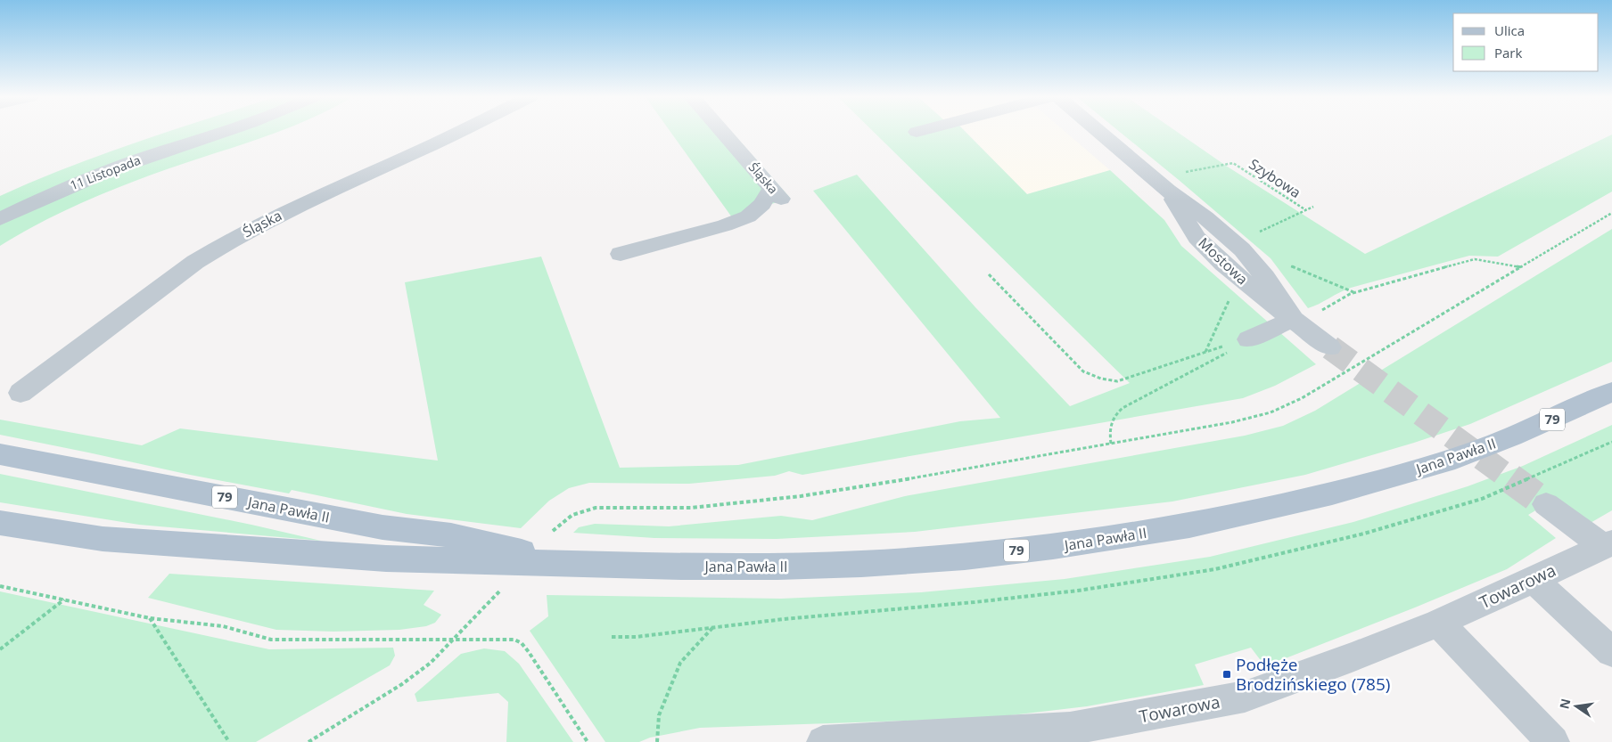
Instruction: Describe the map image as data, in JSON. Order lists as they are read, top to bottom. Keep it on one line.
{"streets":{"main road":["79","Jana Pawła II"],"street":["11 Listopada","Śląska","Mostowa","Towarowa"],"path":["Szybowa"]},"crossings":[["Szybowa","Mostowa"]],"places":{"transit":["Podłęże Brodzińskiego (785)"]},"legend":["Ulica","Park"],"north":"left"}
